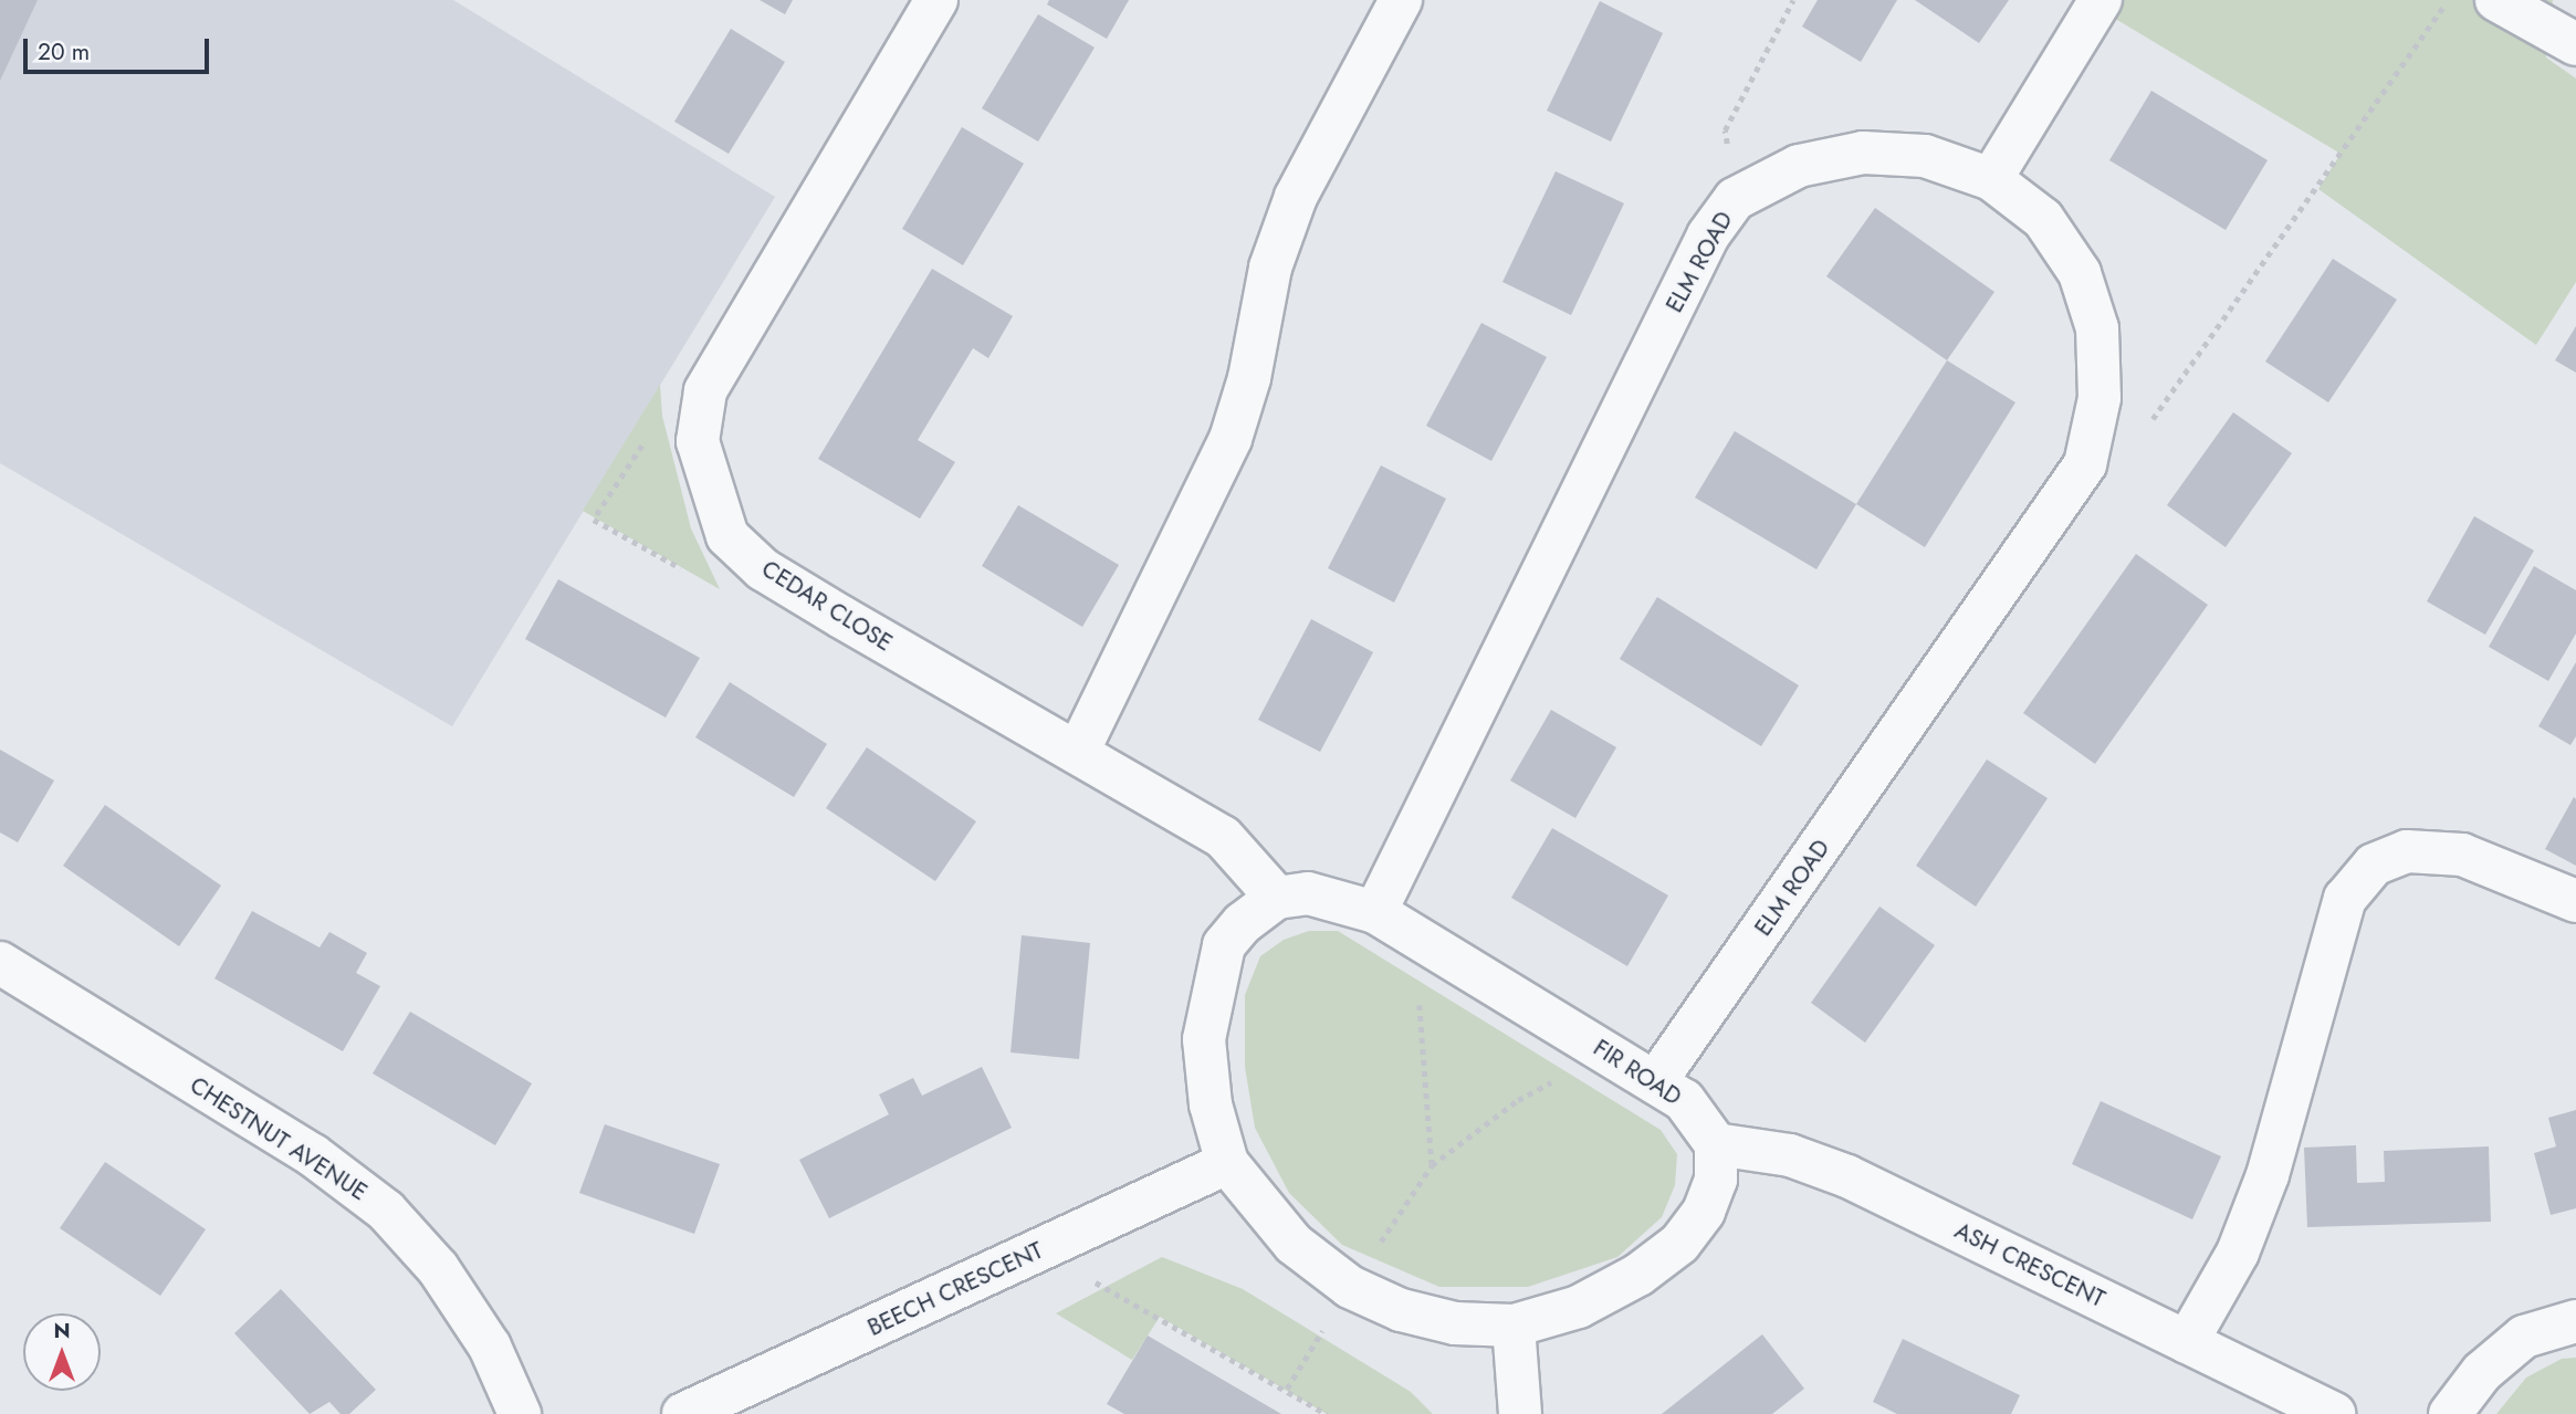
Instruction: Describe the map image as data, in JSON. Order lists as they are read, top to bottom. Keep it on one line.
{"streets":{"street":["ELM ROAD","CEDAR CLOSE","FIR ROAD","CHESTNUT AVENUE","ASH CRESCENT","BEECH CRESCENT"]},"crossings":[["ELM ROAD","FIR ROAD"],["CEDAR CLOSE","FIR ROAD"],["FIR ROAD","ASH CRESCENT"]],"scale_bar":"20 m","north":"top"}
